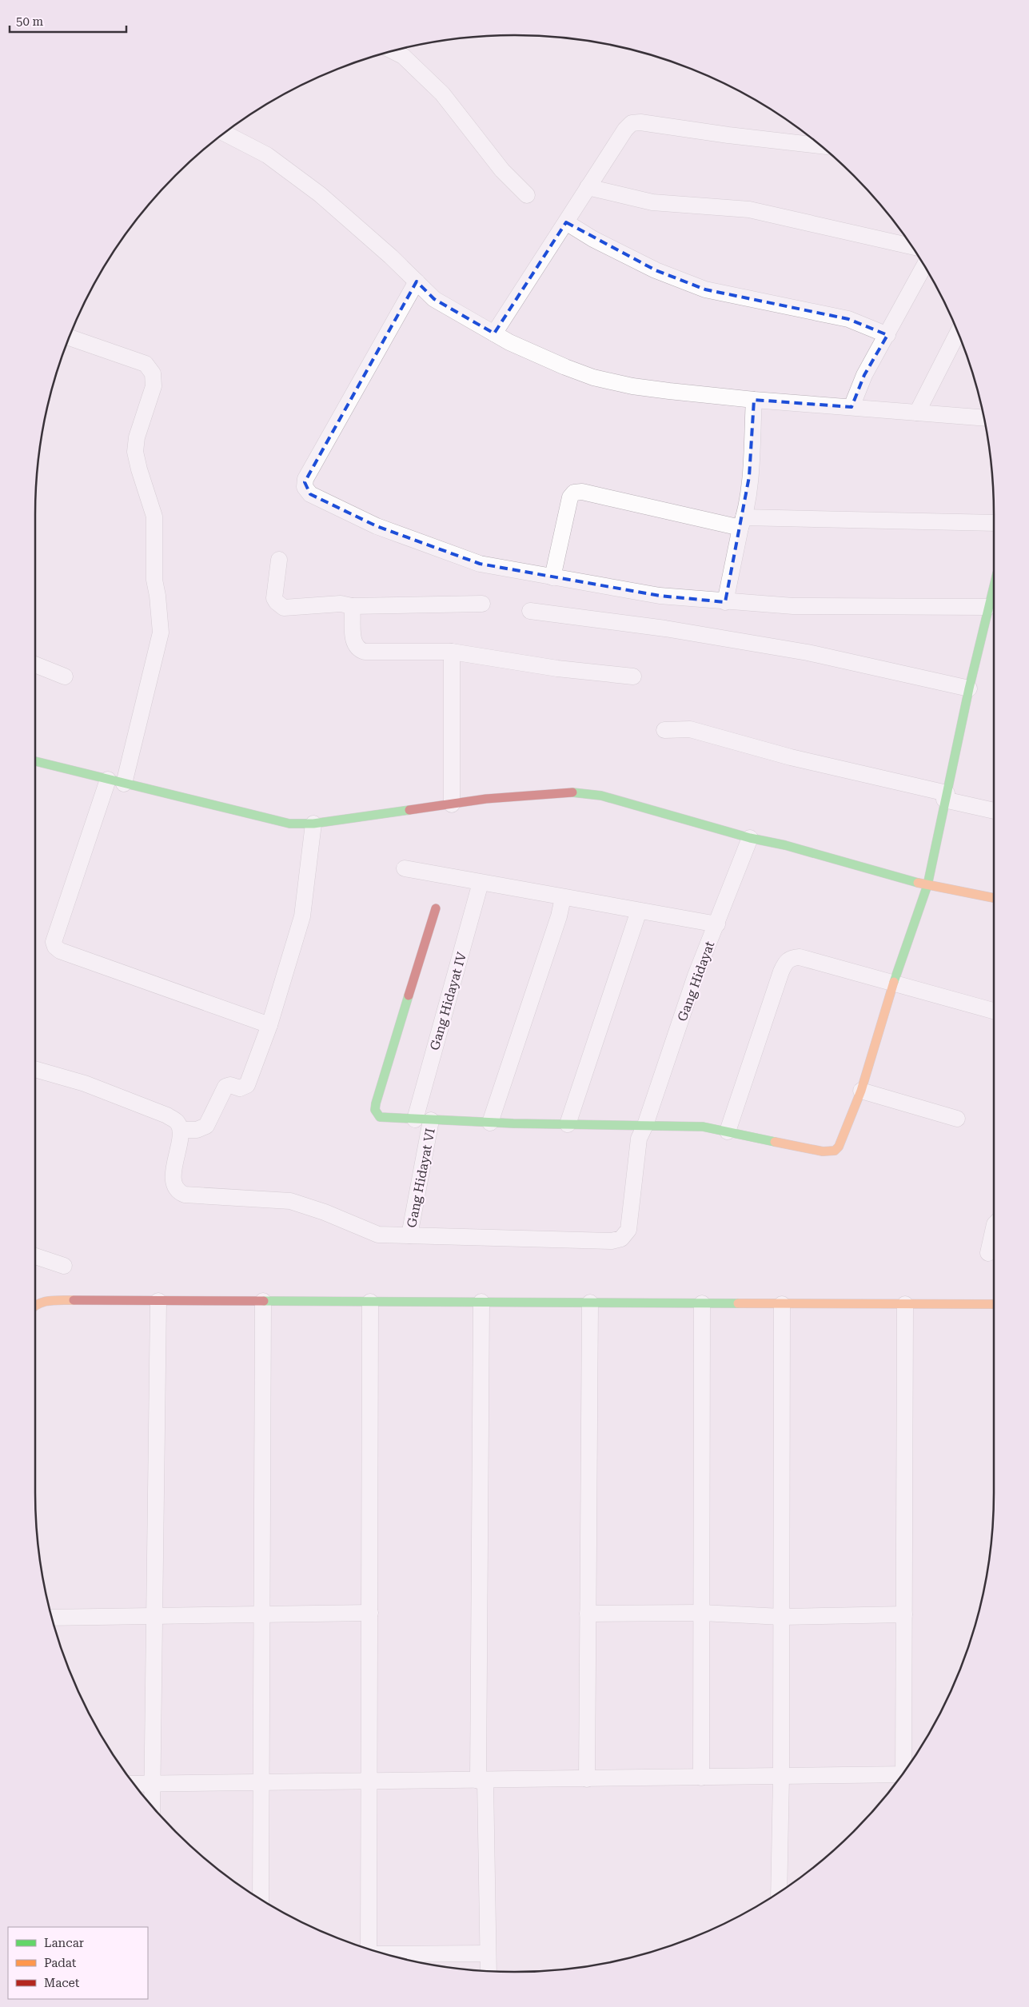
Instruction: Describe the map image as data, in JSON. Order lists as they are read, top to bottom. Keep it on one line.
{"streets":{"street":["Gang Hidayat","Gang Hidayat IV","Gang Hidayat VI"]},"crossings":[["Gang Hidayat","Gang Hidayat VI"]],"legend":["Lancar","Padat","Macet"],"scale_bar":"50 m"}
